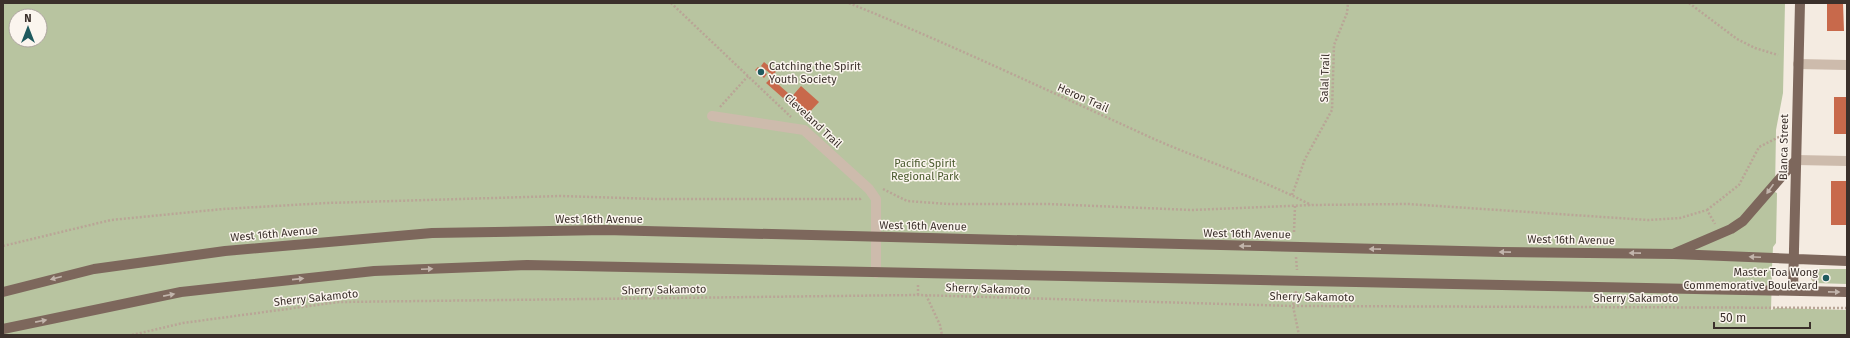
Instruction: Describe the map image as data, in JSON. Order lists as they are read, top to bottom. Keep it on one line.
{"streets":{"main road":["Blanca Street","West 16th Avenue"],"street":["Cleveland Trail"],"path":["Salal Trail","Heron Trail","Sherry Sakamoto"]},"crossings":[["Salal Trail","Heron Trail"],["Cleveland Trail","West 16th Avenue"],["Blanca Street","West 16th Avenue"]],"parks":["Pacific Spirit Regional Park"],"places":["Catching the Spirit Youth Society","Master Toa Wong Commemorative Boulevard"],"scale_bar":"50 m","north":"top"}
